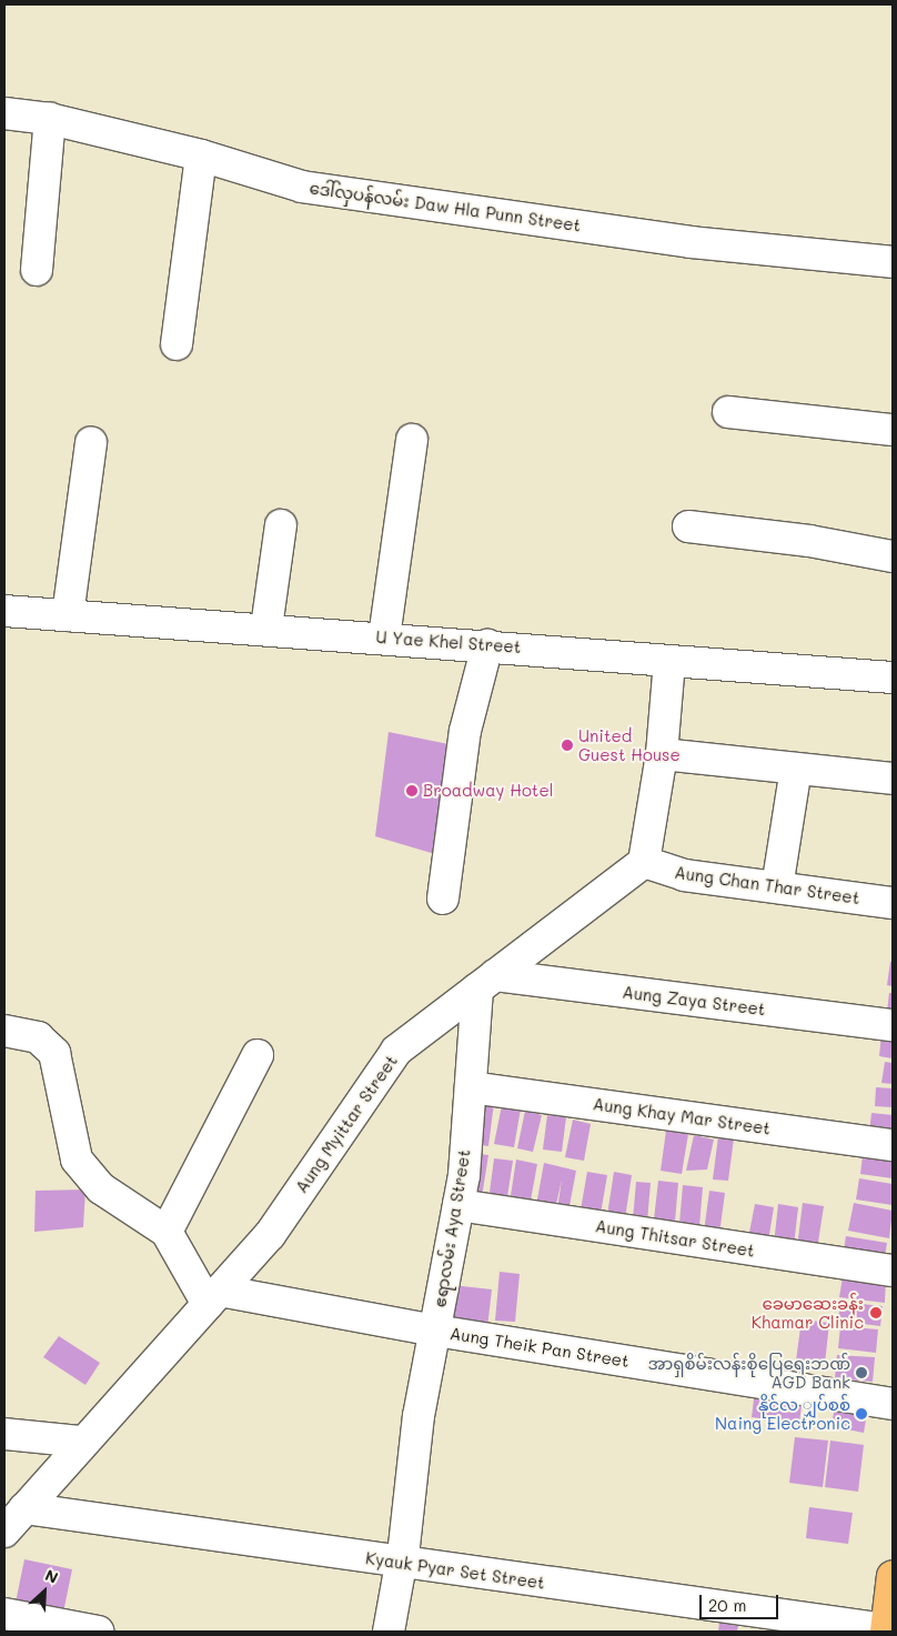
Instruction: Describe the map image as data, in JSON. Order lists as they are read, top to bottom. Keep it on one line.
{"streets":{"street":["ဒေါ်လှပန်လမ်း Daw Hla Punn Street","U Yae Khel Street","Aung Chan Thar Street","Aung Zaya Street","Aung Khay Mar Street","Aung Myittar Street","ဧရာလမ်း Aya Street","Aung Thitsar Street","Aung Theik Pan Street","Kyauk Pyar Set Street"]},"crossings":[["Aung Chan Thar Street","Aung Myittar Street"],["Aung Zaya Street","Aung Myittar Street"],["Aung Zaya Street","ဧရာလမ်း Aya Street"],["Aung Khay Mar Street","ဧရာလမ်း Aya Street"],["Aung Myittar Street","ဧရာလမ်း Aya Street"],["Aung Myittar Street","Aung Theik Pan Street"],["Aung Myittar Street","Kyauk Pyar Set Street"],["ဧရာလမ်း Aya Street","Aung Thitsar Street"],["ဧရာလမ်း Aya Street","Aung Theik Pan Street"],["ဧရာလမ်း Aya Street","Kyauk Pyar Set Street"]],"places":["United Guest House","Broadway Hotel","ခေမာဆေးခန်း Khamar Clinic","အာရှစိမ်းလန်းစိုပြေရေးဘဏ် AGD Bank","နိုင်လ ျှပ်စစ် Naing Electronic"],"scale_bar":"20 m","north":"top right"}
